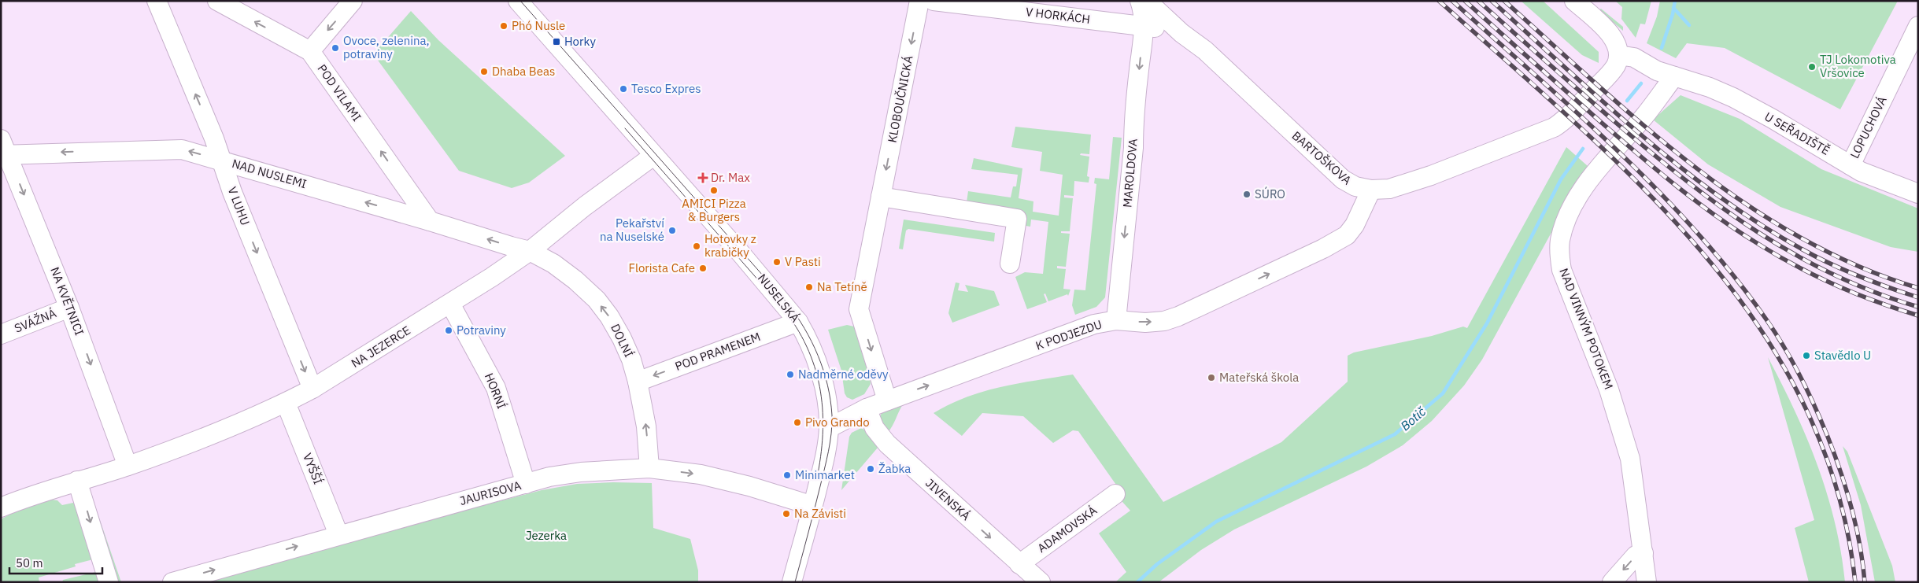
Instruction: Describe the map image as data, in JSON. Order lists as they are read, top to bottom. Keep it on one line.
{"streets":{"street":["V HORKÁCH","POD VILAMI","KLOBOUČNICKÁ","LOPUCHOVÁ","U SEŘADIŠTĚ","BARTOŠKOVA","MAROLDOVA","NAD NUSLEMI","V LUHU","NUSELSKÁ","NA KVĚTNICI","SVÁŽNÁ","NAD VINNÝM POTOKEM","K PODJEZDU","DOLNÍ","NA JEZERCE","POD PRAMENEM","HORNÍ","VYŠŠÍ","JAURISOVA","JIVENSKÁ","ADAMOVSKÁ"]},"crossings":[["V HORKÁCH","BARTOŠKOVA"],["V HORKÁCH","MAROLDOVA"],["POD VILAMI","NAD NUSLEMI"],["KLOBOUČNICKÁ","K PODJEZDU"],["LOPUCHOVÁ","U SEŘADIŠTĚ"],["U SEŘADIŠTĚ","NAD VINNÝM POTOKEM"],["BARTOŠKOVA","K PODJEZDU"],["MAROLDOVA","K PODJEZDU"],["NAD NUSLEMI","V LUHU"],["NAD NUSLEMI","NA KVĚTNICI"],["NAD NUSLEMI","DOLNÍ"],["NAD NUSLEMI","NA JEZERCE"],["V LUHU","NA JEZERCE"],["NUSELSKÁ","K PODJEZDU"],["NUSELSKÁ","NA JEZERCE"],["NUSELSKÁ","POD PRAMENEM"],["NUSELSKÁ","JAURISOVA"],["NA KVĚTNICI","SVÁŽNÁ"],["NA KVĚTNICI","NA JEZERCE"],["K PODJEZDU","JIVENSKÁ"],["DOLNÍ","NA JEZERCE"],["DOLNÍ","POD PRAMENEM"],["DOLNÍ","JAURISOVA"],["NA JEZERCE","HORNÍ"],["NA JEZERCE","VYŠŠÍ"],["HORNÍ","JAURISOVA"],["VYŠŠÍ","JAURISOVA"],["JIVENSKÁ","ADAMOVSKÁ"]],"one_way":["POD VILAMI","KLOBOUČNICKÁ","MAROLDOVA","NAD NUSLEMI","NA KVĚTNICI","K PODJEZDU","DOLNÍ","POD PRAMENEM","JAURISOVA","JIVENSKÁ"],"water":["Botič"],"parks":["Jezerka"],"places":{"other":["Phó Nusle","Ovoce, zelenina, potraviny","TJ Lokomotiva Vršovice","Dhaba Beas","Tesco Expres","AMICI Pizza & Burgers","SÚRO","Pekařství na Nuselské","Hotovky z krabičky","V Pasti","Florista Cafe","Na Tetíně","Potraviny","Stavědlo U","Nadměrné oděvy","Mateřská škola","Pivo Grando","Žabka","Minimarket","Na Závisti"],"transit":["Horky"],"health":["Dr. Max"]},"scale_bar":"50 m"}
